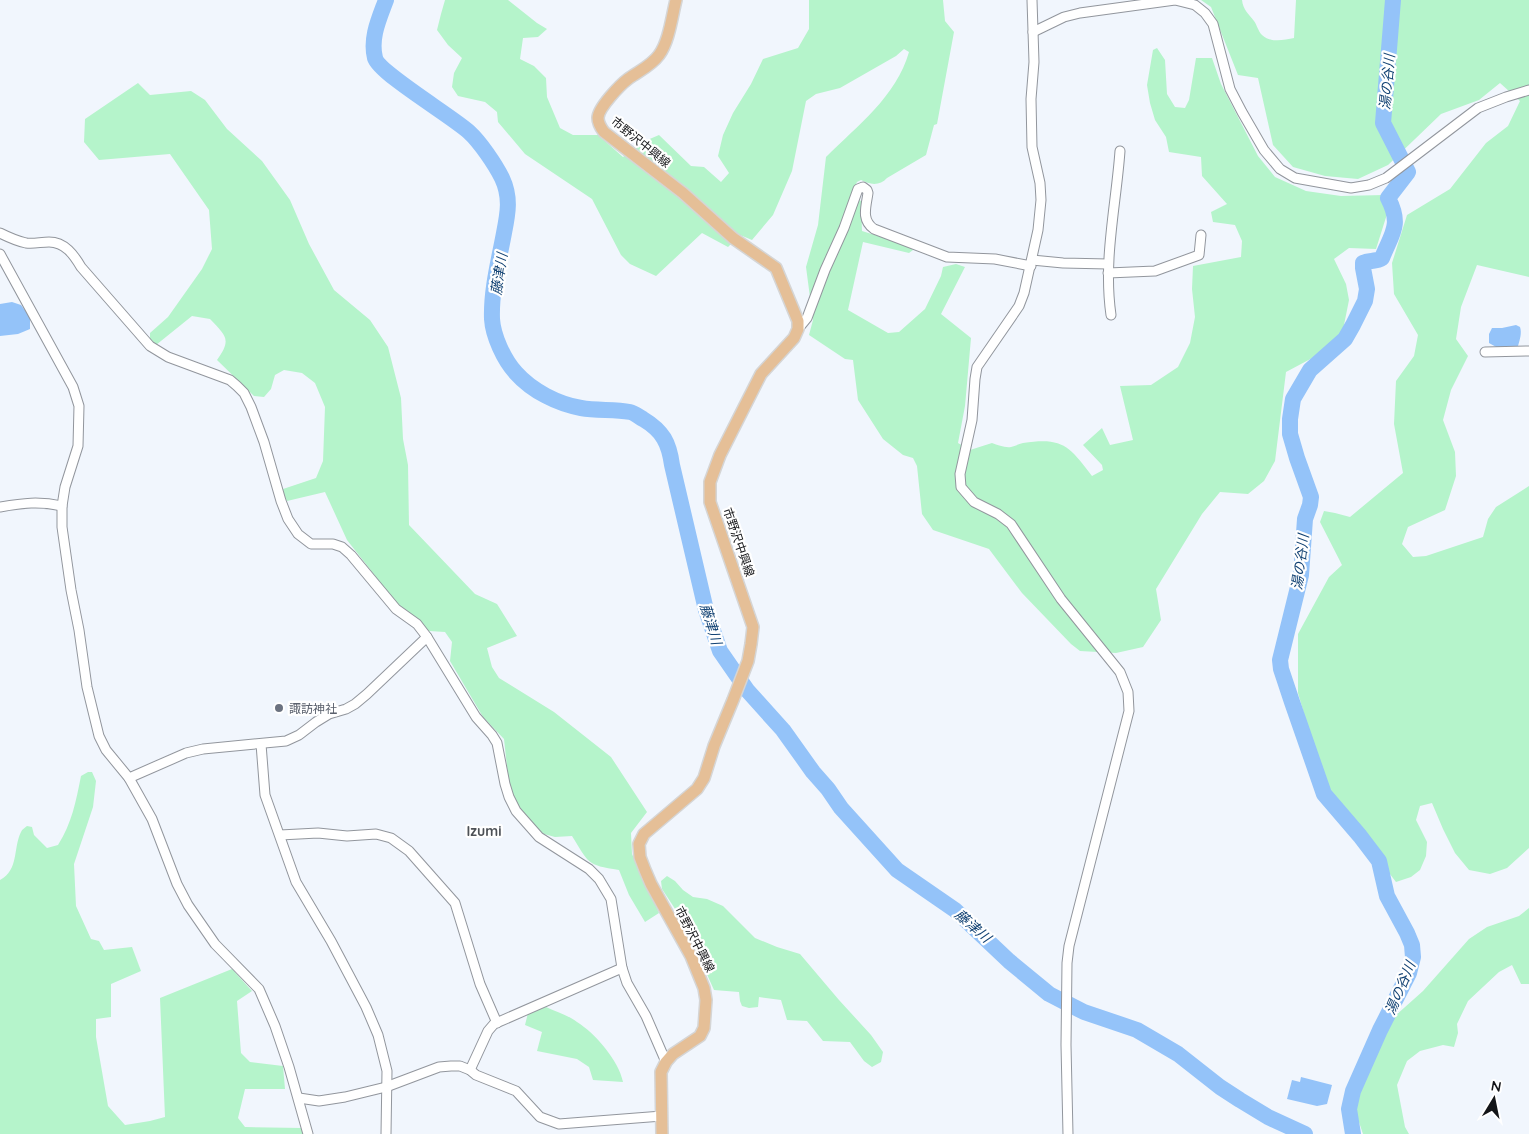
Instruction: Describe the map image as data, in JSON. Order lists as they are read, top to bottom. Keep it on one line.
{"streets":{"main road":["市野沢中興線"]},"districts":["Izumi"],"water":["湯の谷川","藤津川"],"places":["諏訪神社"],"north":"top"}
